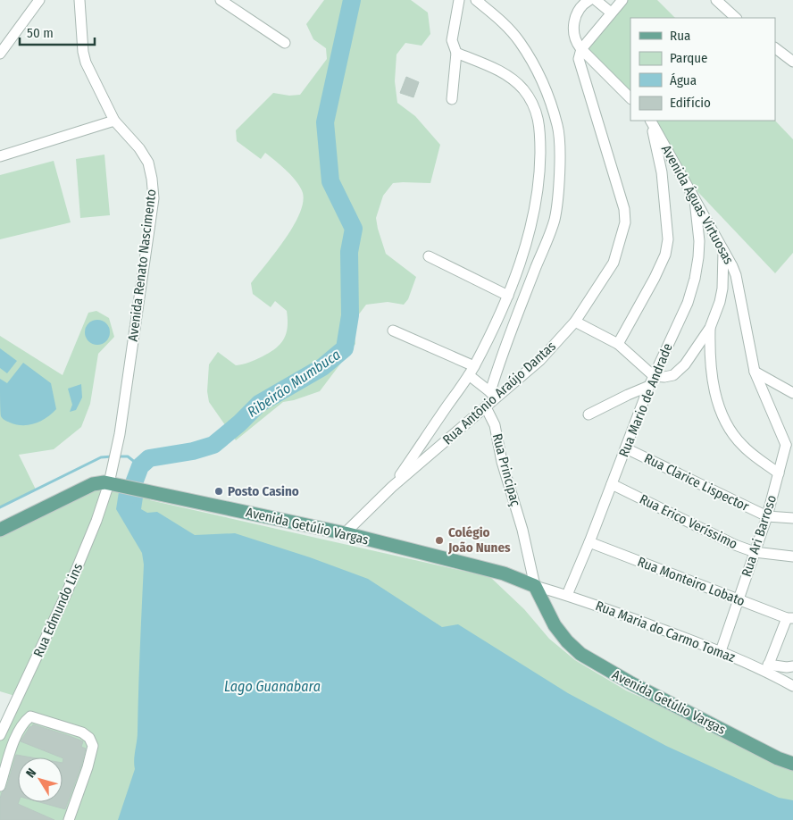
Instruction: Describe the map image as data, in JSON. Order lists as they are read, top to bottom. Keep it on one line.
{"streets":{"main road":["Avenida Getúlio Vargas"],"street":["Avenida Águas Virtuosas","Avenida Renato Nascimento","Rua Antônio Araújo Dantas","Rua Mario de Andrade","Rua Principaç","Rua Clarice Lispector","Rua Erico Veríssimo","Rua Ari Barroso","Rua Monteiro Lobato","Rua Edmundo Lins","Rua Maria do Carmo Tomaz"]},"crossings":[["Avenida Águas Virtuosas","Rua Mario de Andrade"],["Avenida Águas Virtuosas","Rua Ari Barroso"],["Avenida Renato Nascimento","Rua Edmundo Lins"],["Rua Antônio Araújo Dantas","Rua Principaç"],["Rua Antônio Araújo Dantas","Avenida Getúlio Vargas"],["Rua Mario de Andrade","Rua Clarice Lispector"],["Rua Mario de Andrade","Rua Erico Veríssimo"],["Rua Mario de Andrade","Rua Monteiro Lobato"],["Rua Mario de Andrade","Rua Maria do Carmo Tomaz"],["Rua Principaç","Avenida Getúlio Vargas"],["Rua Principaç","Rua Maria do Carmo Tomaz"],["Rua Clarice Lispector","Rua Ari Barroso"],["Rua Erico Veríssimo","Rua Ari Barroso"],["Avenida Getúlio Vargas","Rua Edmundo Lins"],["Avenida Getúlio Vargas","Rua Maria do Carmo Tomaz"],["Rua Ari Barroso","Rua Monteiro Lobato"],["Rua Ari Barroso","Rua Maria do Carmo Tomaz"]],"water":["Ribeirão Mumbuca","Lago Guanabara"],"places":["Posto Casino","Colégio João Nunes"],"legend":["Rua","Parque","Água","Edifício"],"scale_bar":"50 m","north":"top left"}
